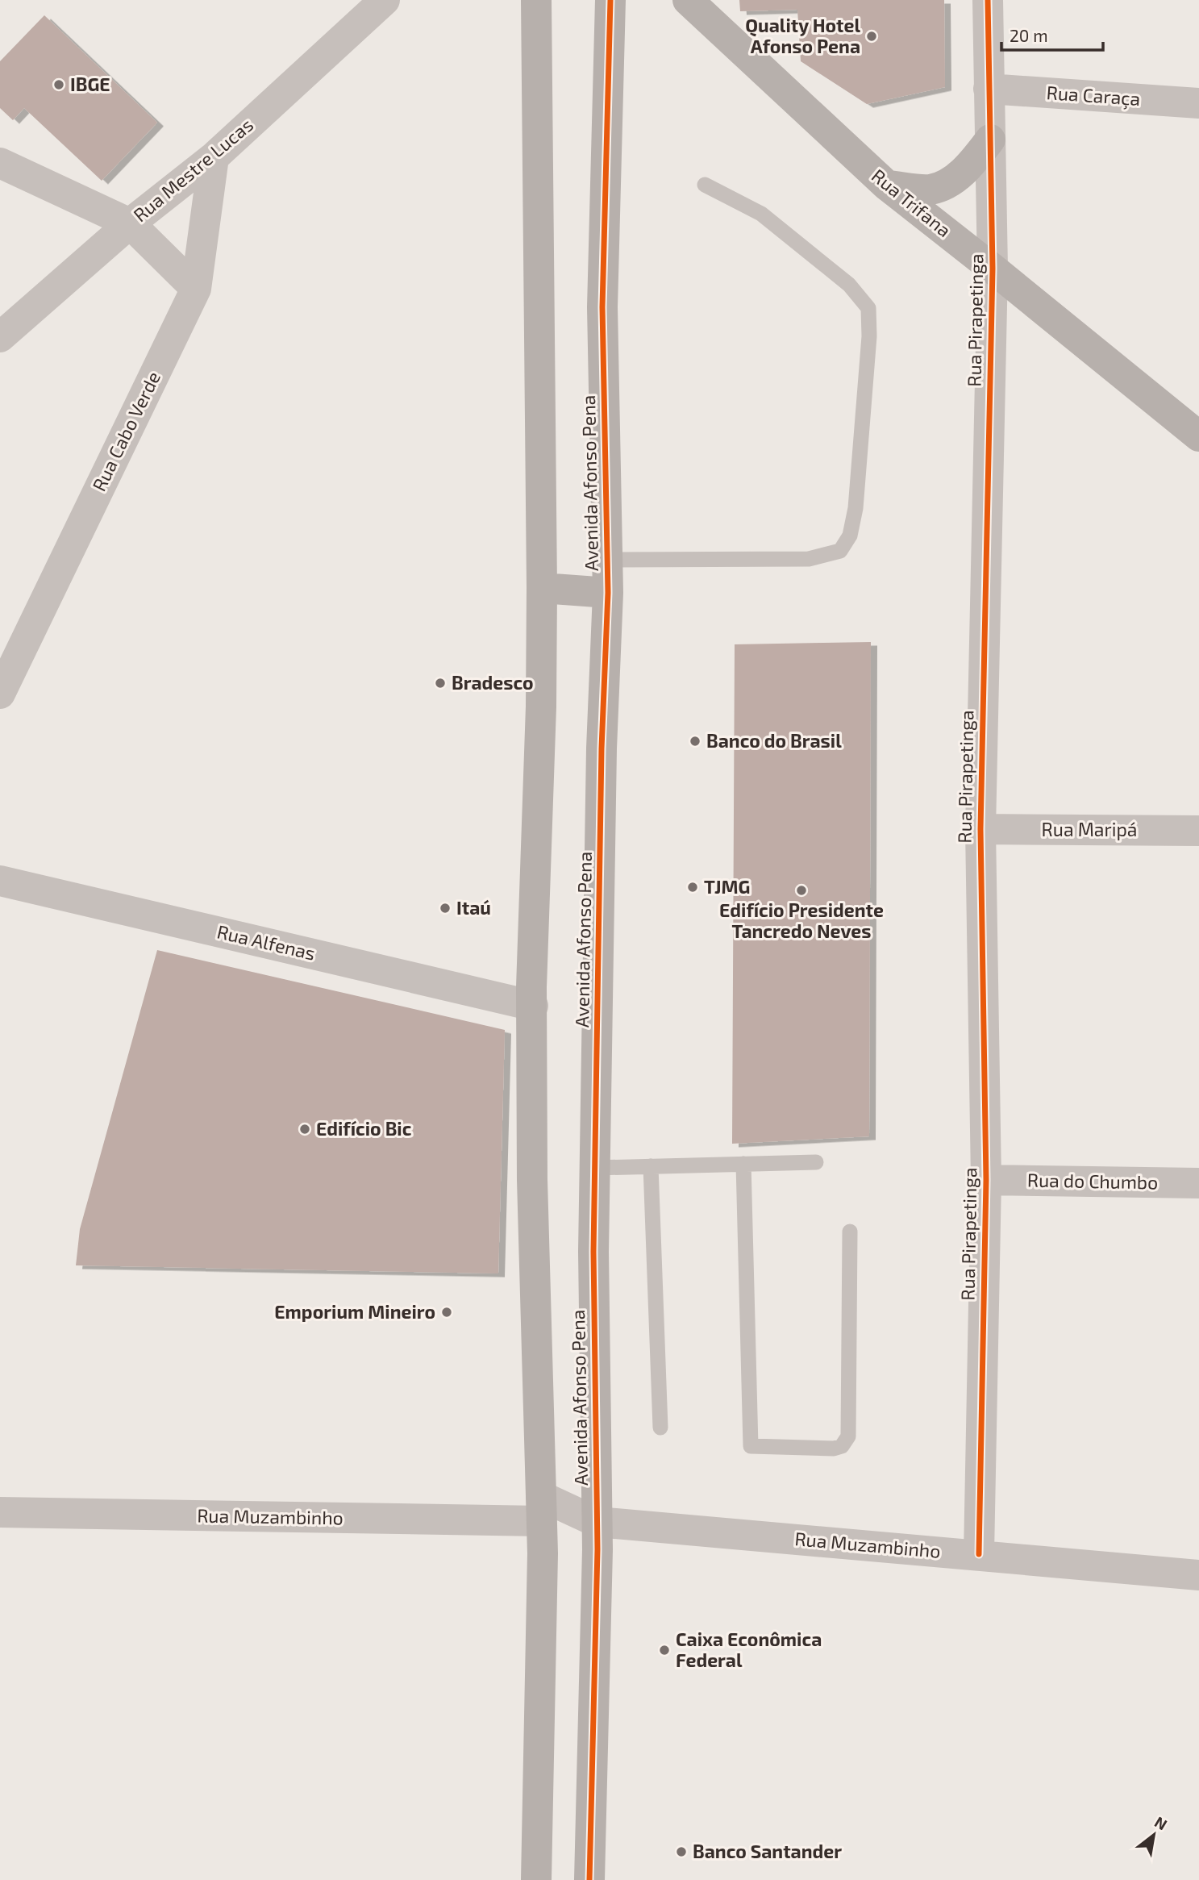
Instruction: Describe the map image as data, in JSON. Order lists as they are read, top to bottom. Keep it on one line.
{"streets":{"main road":["Rua Trifana","Avenida Afonso Pena"],"street":["Rua Caraça","Rua Mestre Lucas","Rua Pirapetinga","Rua Cabo Verde","Rua Maripá","Rua Alfenas","Rua do Chumbo","Rua Muzambinho"]},"crossings":[["Rua Caraça","Rua Pirapetinga"],["Rua Mestre Lucas","Rua Cabo Verde"],["Rua Trifana","Rua Pirapetinga"],["Rua Pirapetinga","Rua Maripá"],["Rua Pirapetinga","Rua do Chumbo"],["Rua Pirapetinga","Rua Muzambinho"],["Avenida Afonso Pena","Rua Muzambinho"]],"places":["Quality Hotel Afonso Pena","IBGE","Bradesco","Banco do Brasil","TJMG","Edifício Presidente Tancredo Neves","Itaú","Edifício Bic","Emporium Mineiro","Caixa Econômica Federal","Banco Santander"],"scale_bar":"20 m","north":"top right"}
